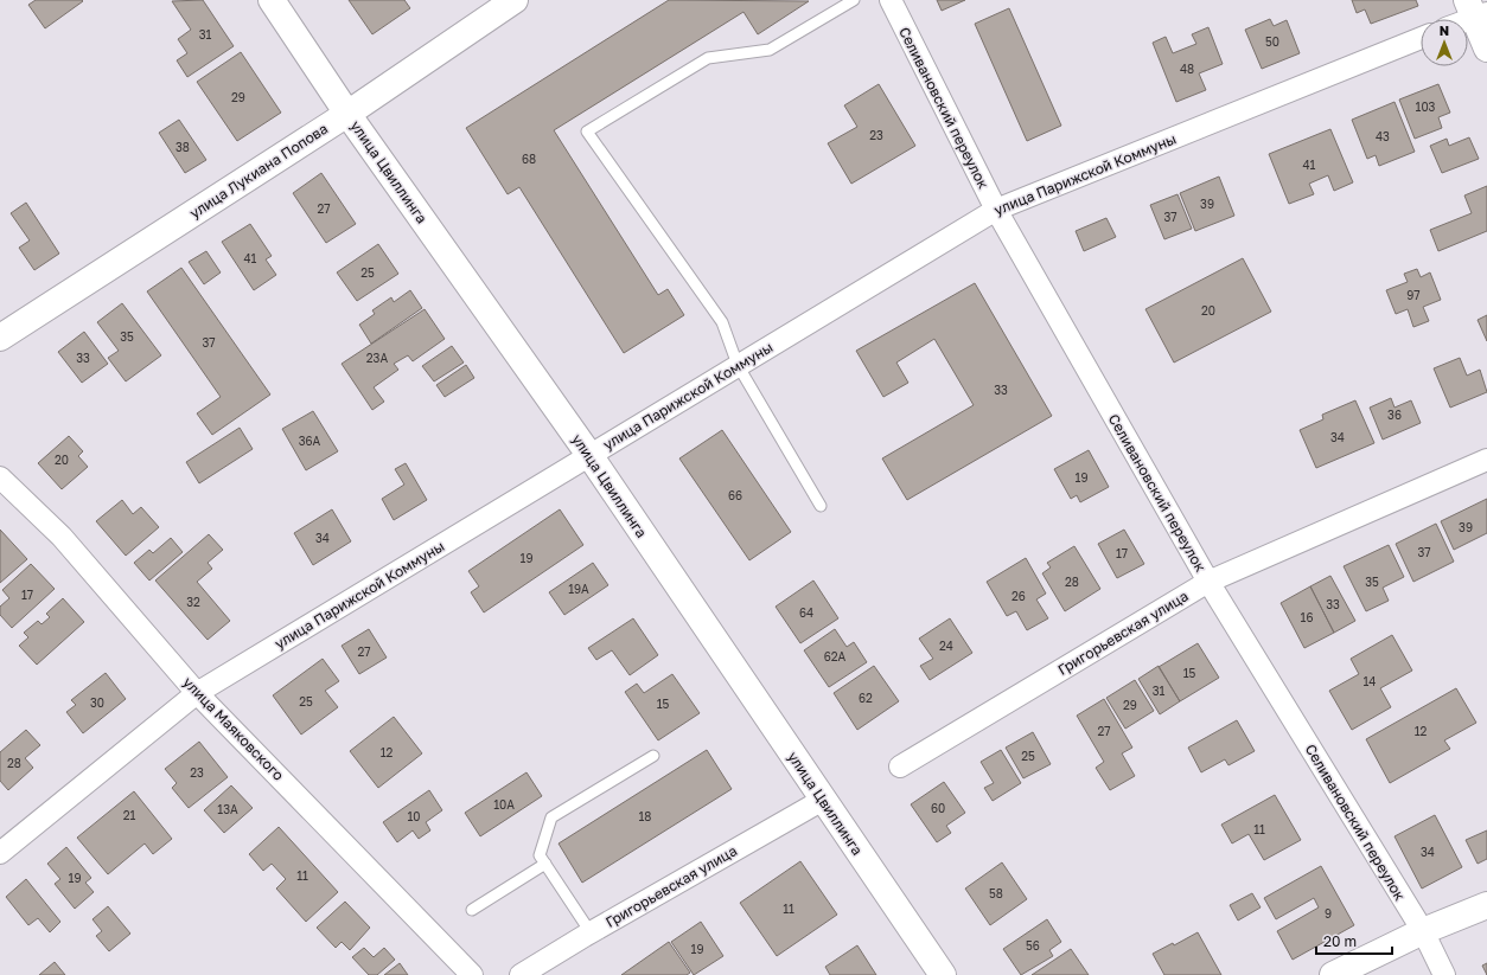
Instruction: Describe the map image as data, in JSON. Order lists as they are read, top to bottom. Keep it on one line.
{"streets":{"main road":["улица Лукиана Попова","улица Цвиллинга"],"street":["Селивановский переулок","улица Парижской Коммуны","Григорьевская улица","улица Маяковского"]},"crossings":[["Селивановский переулок","улица Парижской Коммуны"],["Селивановский переулок","Григорьевская улица"],["улица Лукиана Попова","улица Цвиллинга"],["улица Цвиллинга","улица Парижской Коммуны"],["улица Цвиллинга","Григорьевская улица"],["улица Парижской Коммуны","улица Маяковского"]],"house_numbers":["31","50","48","29","103","23","43","38","68","41","39","27","37","41","25","97","20","35","37","33","23А","33","36","34","36А","20","19","66","39","34","37","17","19","28","35","19А","17","26","32","33","64","16","24","27","62А","15","14","31","62","25","30","15","29","27","12","12","25","28","23","10А","60","13А","21","10","18","11","34","11","19","58","11","9","56","19"],"scale_bar":"20 m","north":"top"}
